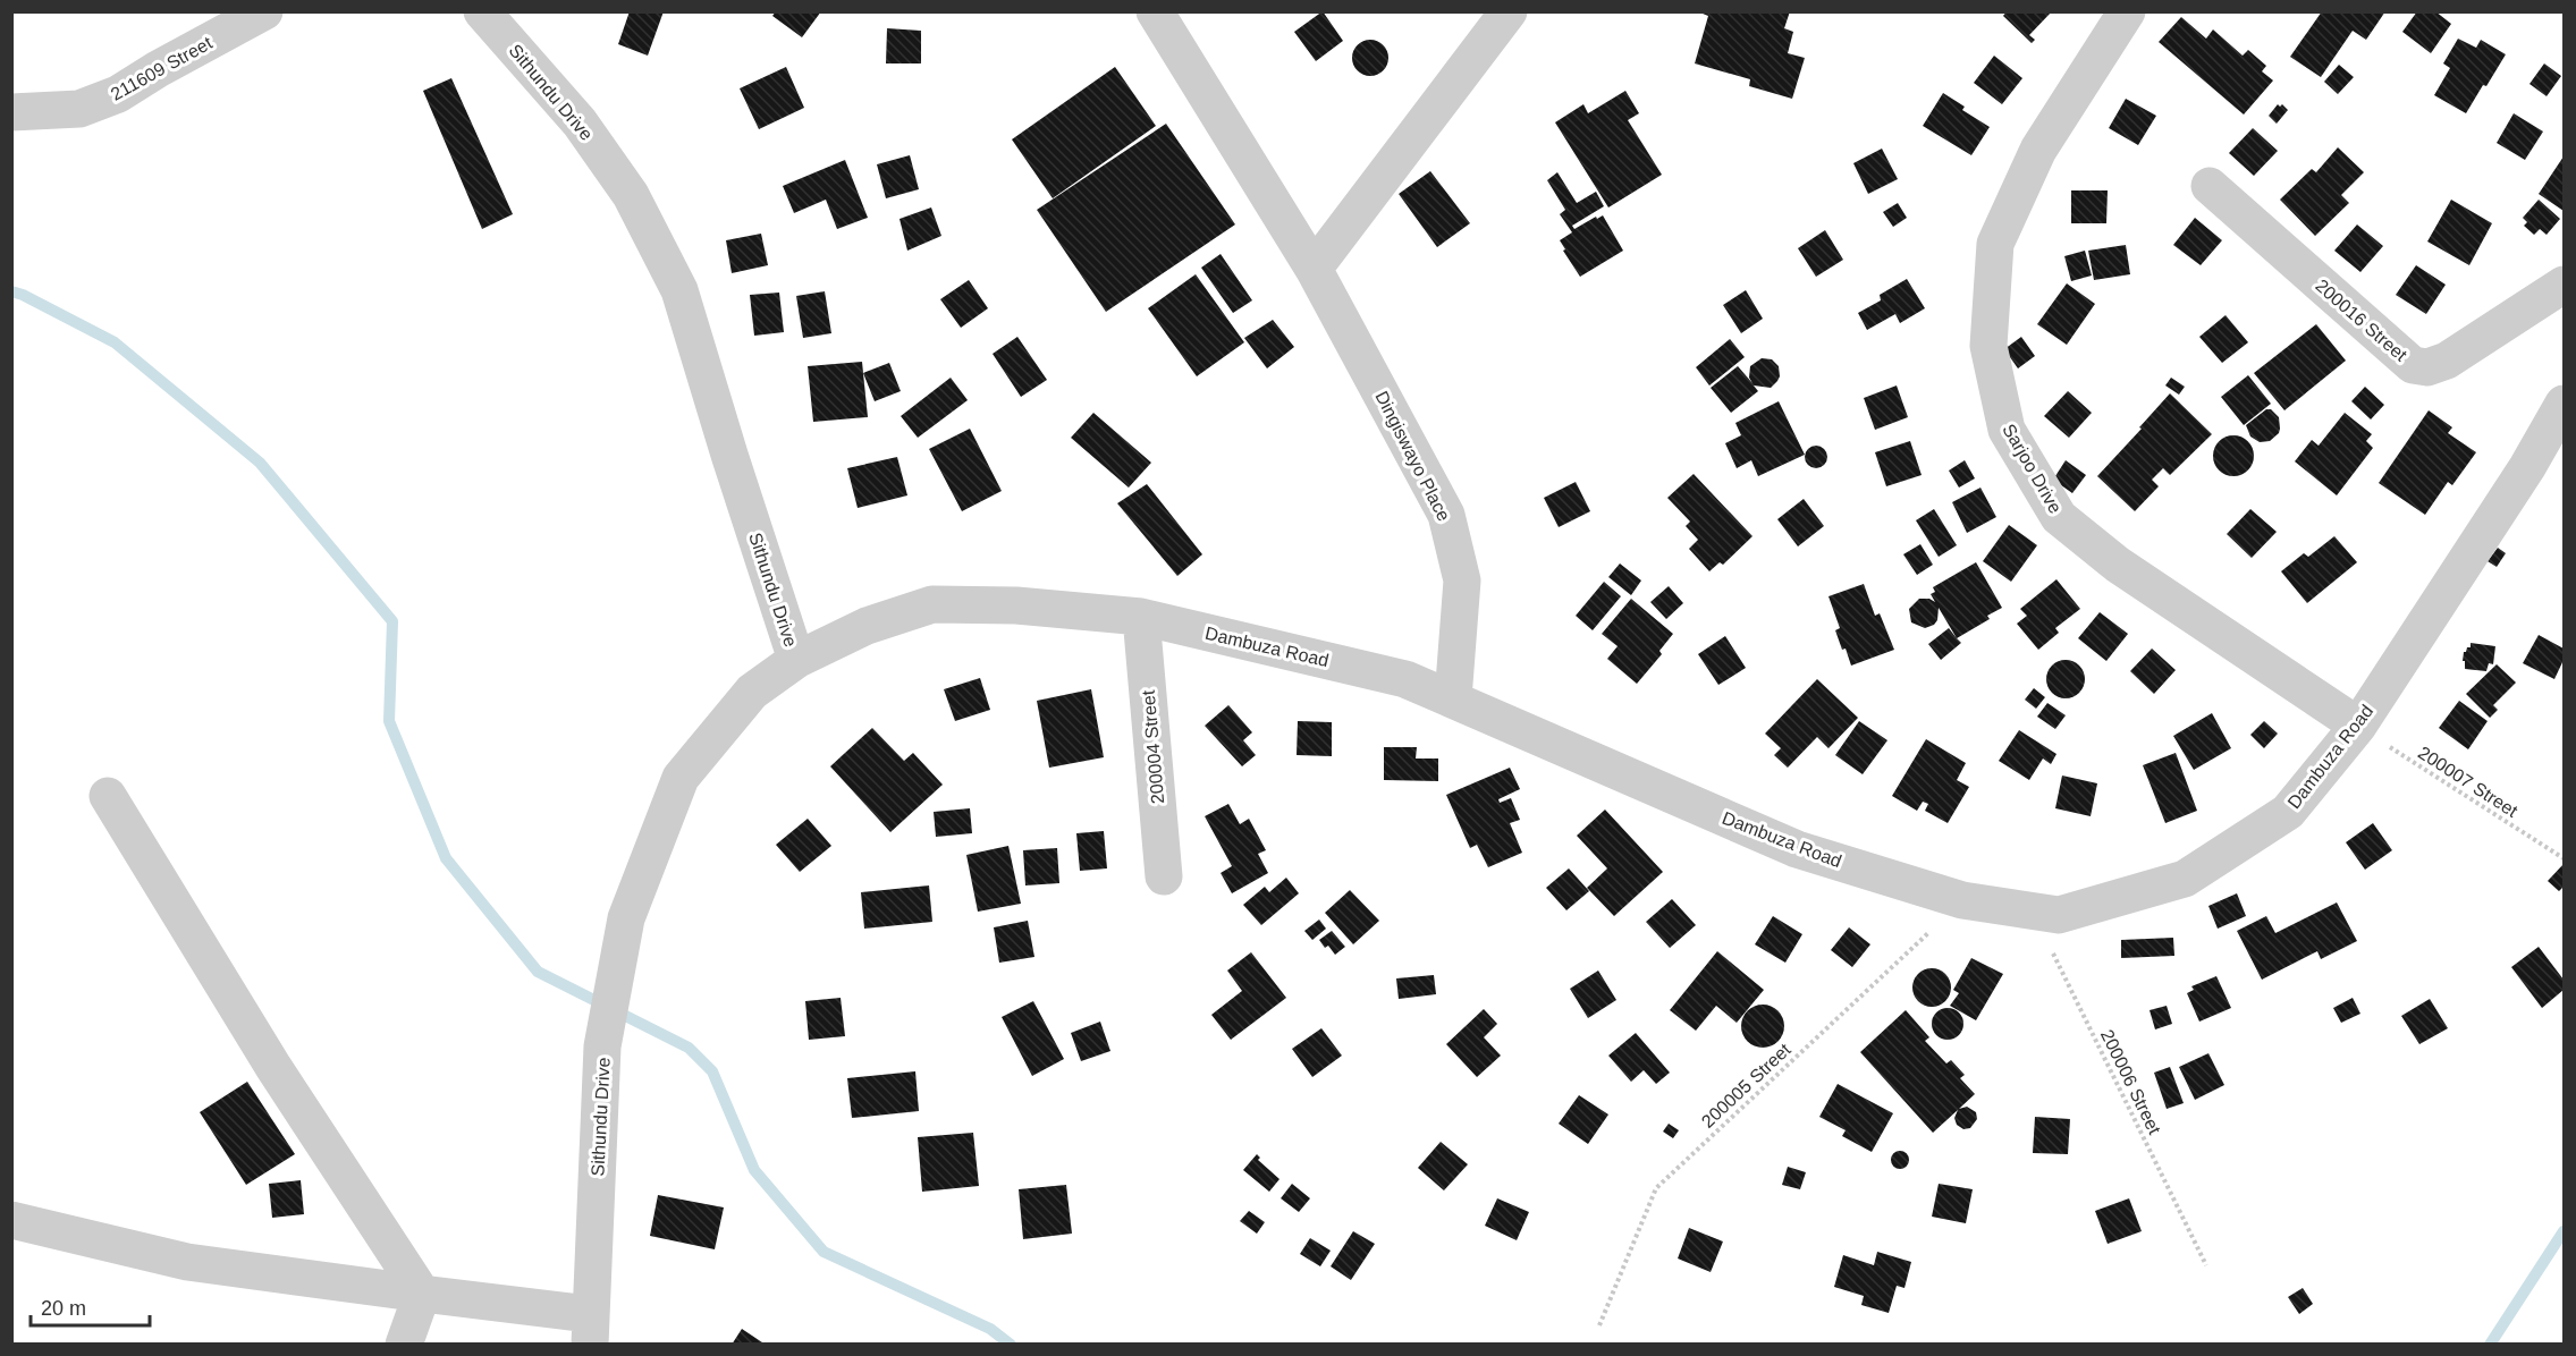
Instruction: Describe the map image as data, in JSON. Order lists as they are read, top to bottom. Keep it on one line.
{"streets":{"street":["211609 Street","Sithundu Drive","200016 Street","Dingiswayo Place","Sarjoo Drive","Dambuza Road","200004 Street"],"path":["200007 Street","200006 Street","200005 Street"]},"crossings":[["Sithundu Drive","Dambuza Road"],["Dingiswayo Place","Dambuza Road"],["Sarjoo Drive","Dambuza Road"],["Sarjoo Drive","200007 Street"],["Dambuza Road","200004 Street"],["Dambuza Road","200007 Street"],["Dambuza Road","200006 Street"],["Dambuza Road","200005 Street"]],"scale_bar":"20 m"}
